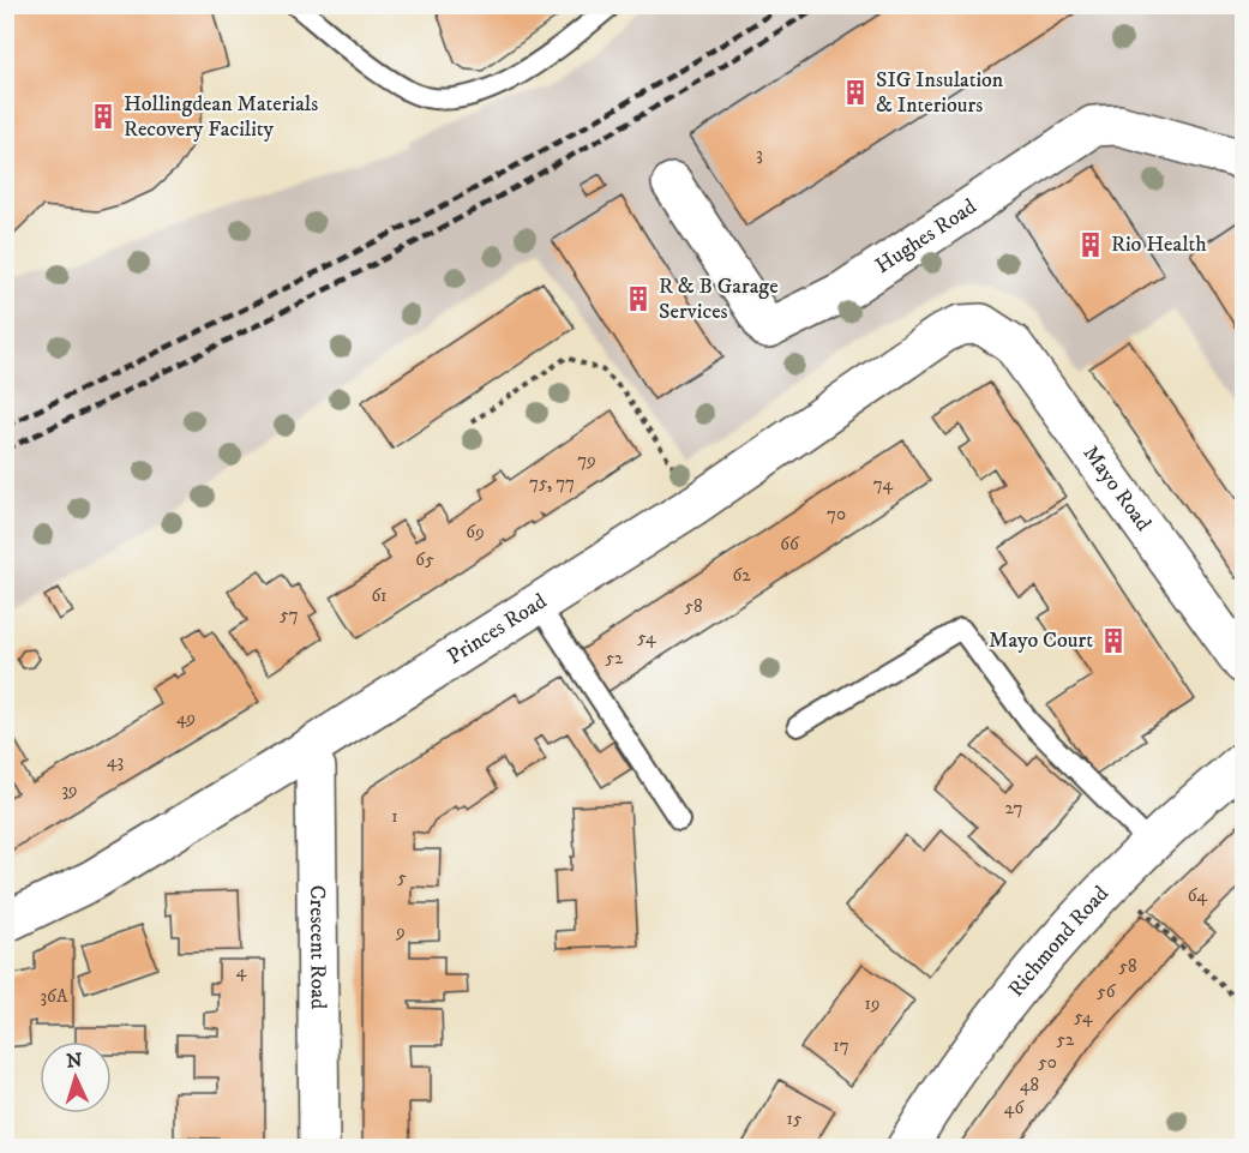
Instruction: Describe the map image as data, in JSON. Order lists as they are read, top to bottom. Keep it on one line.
{"streets":{"street":["Hughes Road","Mayo Road","Princes Road","Richmond Road","Crescent Road"]},"crossings":[["Mayo Road","Princes Road"],["Princes Road","Crescent Road"]],"places":{"building":["SIG Insulation & Interiours","Hollingdean Materials Recovery Facility","Rio Health","R & B Garage Services","Mayo Court"]},"house_numbers":["3","79","75, 77","74","70","69","66","65","62","61","58","57","54","52","49","43","39","27","1","5","64","9","58","4","56","36A","19","54","52","17","50","48","46","15"],"north":"top"}
